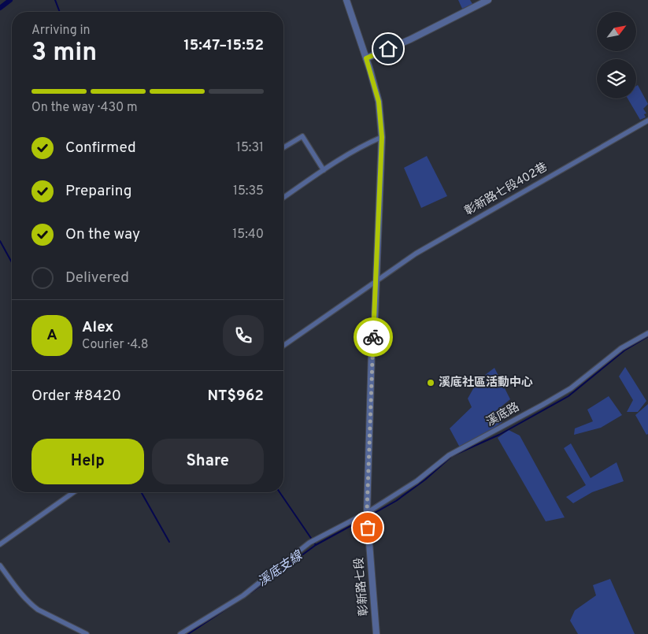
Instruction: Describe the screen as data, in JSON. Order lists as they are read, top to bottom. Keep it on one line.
{"streets":{"street":["彰新路七段402巷","溪底路","彰新路七段"]},"crossings":[["彰新路七段402巷","彰新路七段"],["溪底路","彰新路七段"]],"water":["溪底支線"],"places":["溪底社區活動中心"],"north":"top right","page":{"heading":["3 min","Arriving in","15:47–15:52"],"panel":["Alex","Courier · 4.8","Order #8420","NT$962"],"bar":"On the way · 430 m","list":[["Confirmed","15:31"],["Preparing","15:35"],["On the way","15:40"],"Delivered"],"round":"A","buttons":["Help","Share"]}}
